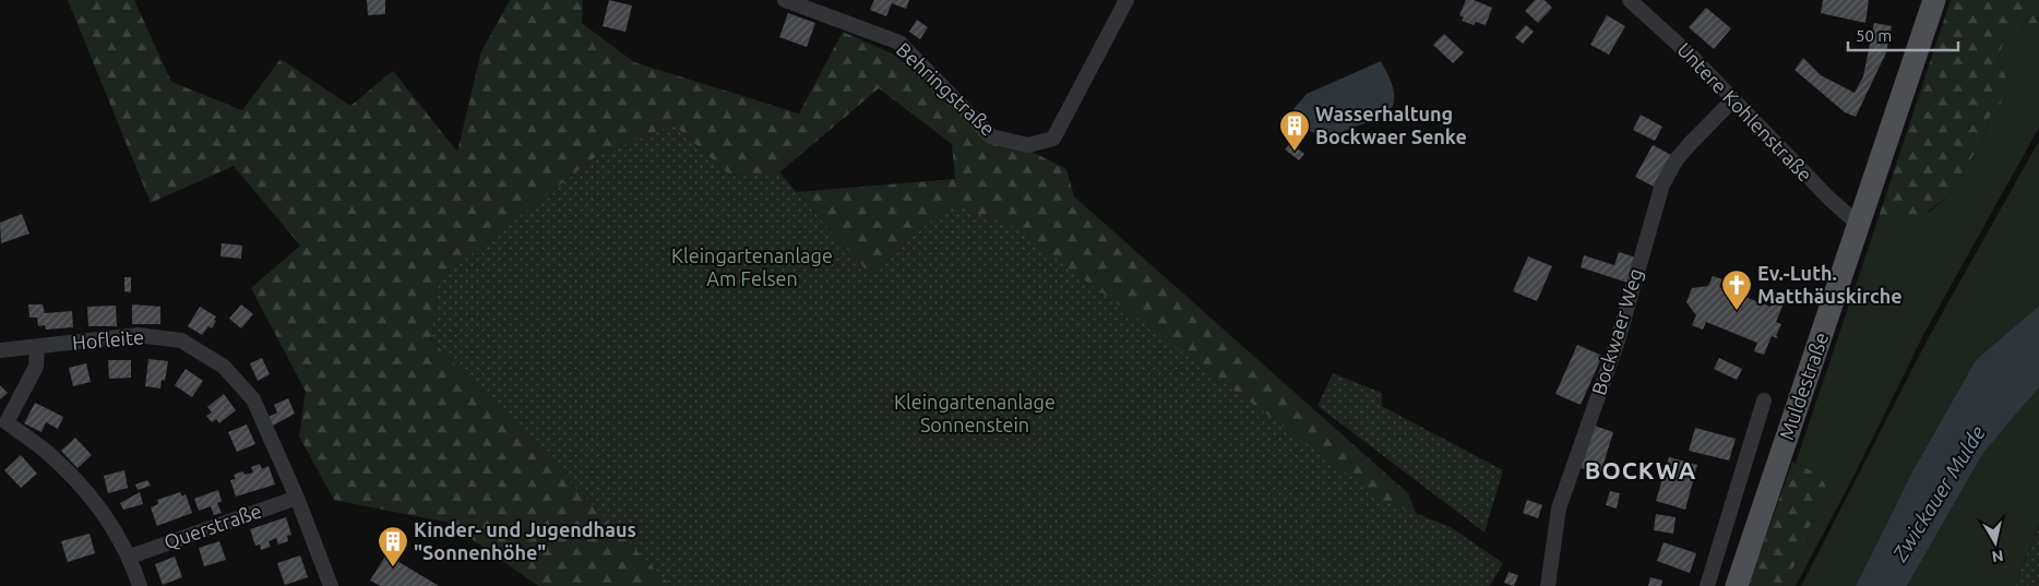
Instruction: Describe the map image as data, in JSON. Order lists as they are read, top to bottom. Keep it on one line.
{"streets":{"main road":["Muldestraße"],"street":["Behringstraße","Untere Kohlenstraße","Bockwaer Weg","Hofleite","Querstraße"]},"crossings":[["Untere Kohlenstraße","Bockwaer Weg"],["Untere Kohlenstraße","Muldestraße"],["Hofleite","Querstraße"]],"districts":["BOCKWA"],"water":["Zwickauer Mulde"],"parks":["Kleingartenanlage Am Felsen","Kleingartenanlage Sonnenstein"],"places":{"building":["Wasserhaltung Bockwaer Senke","Kinder- und Jugendhaus \"Sonnenhöhe\""],"church":["Ev.-Luth. Matthäuskirche"]},"scale_bar":"50 m","north":"bottom"}
